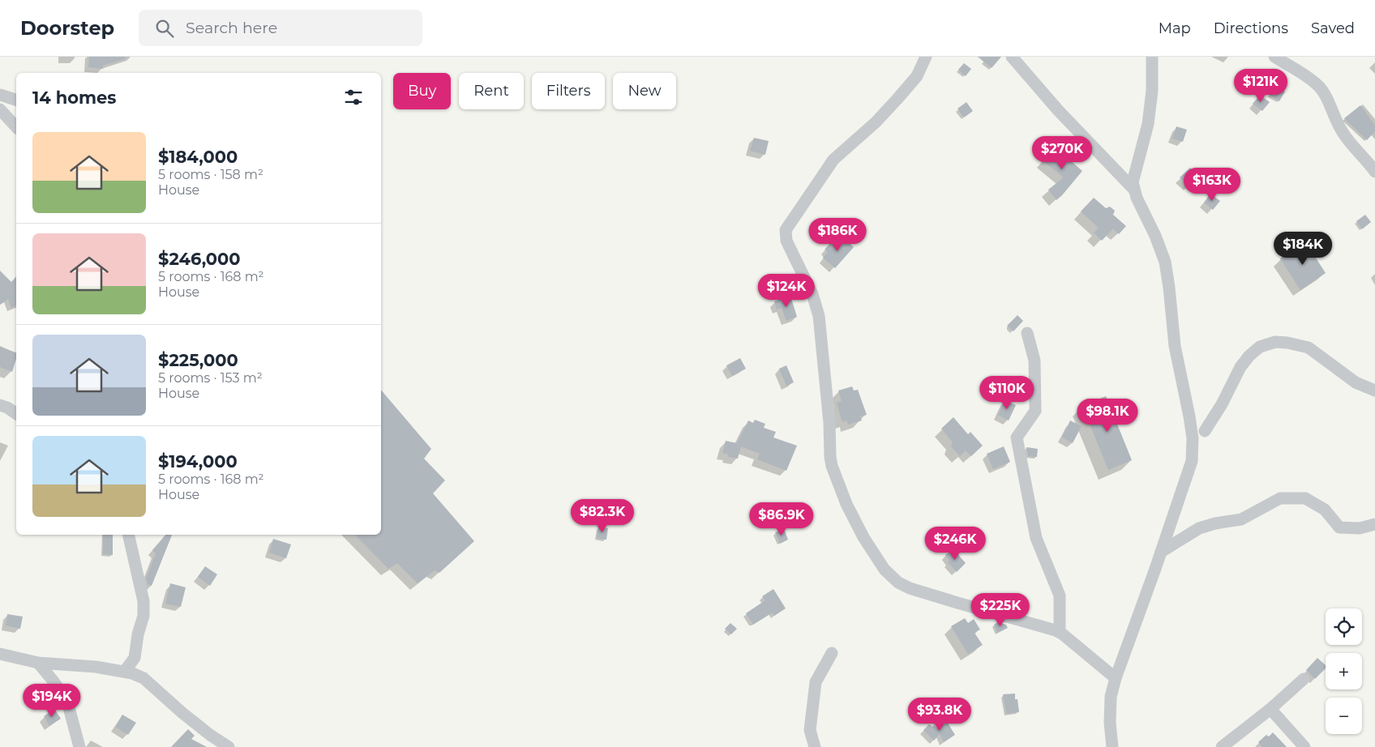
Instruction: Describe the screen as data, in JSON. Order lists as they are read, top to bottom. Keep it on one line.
{"page":{"header":"Doorstep","search":"Search here","nav":["Map","Directions","Saved"],"price":["$121K","$270K","$163K","$186K","$184K","$124K","$110K","$98.1K","$82.3K","$86.9K","$246K","$225K","$194K","$93.8K"],"chip":["Buy","Rent","Filters","New"],"heading":"14 homes","list":[{"name":"$184,000","note":"5 rooms · 158 m² · House"},{"name":"$246,000","note":"5 rooms · 168 m² · House"},{"name":"$225,000","note":"5 rooms · 153 m² · House"},{"name":"$194,000","note":"5 rooms · 168 m² · House"}],"map_buttons":["+","−"]}}
